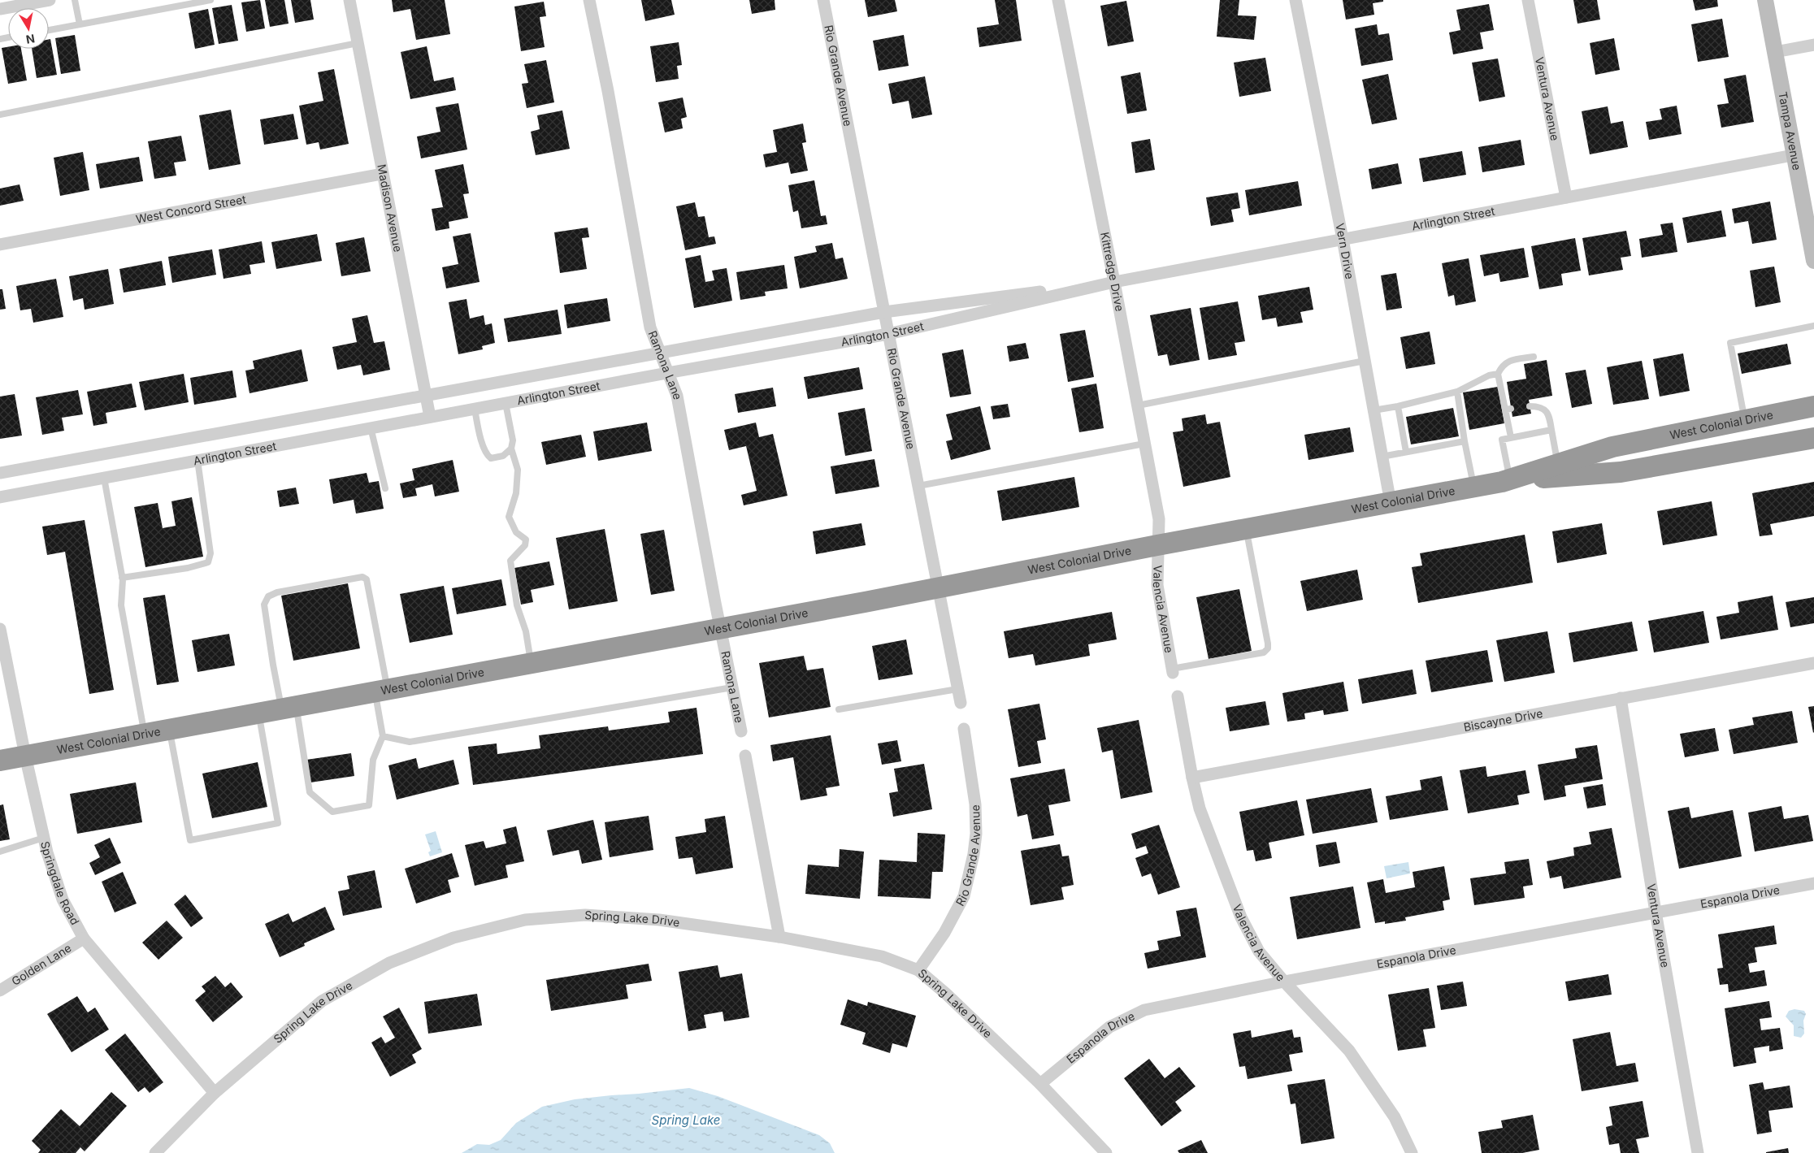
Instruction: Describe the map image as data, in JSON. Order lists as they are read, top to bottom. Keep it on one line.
{"streets":{"highway":["West Colonial Drive"],"street":["Rio Grande Avenue","Ventura Avenue","Tampa Avenue","West Concord Street","Madison Avenue","Arlington Street","Vern Drive","Kittredge Drive","Ramona Lane","Valencia Avenue","Biscayne Drive","Springdale Road","Espanola Drive","Spring Lake Drive","Golden Lane"]},"crossings":[["Rio Grande Avenue","Arlington Street"],["Rio Grande Avenue","West Colonial Drive"],["Rio Grande Avenue","Spring Lake Drive"],["Ventura Avenue","Arlington Street"],["Ventura Avenue","Biscayne Drive"],["Ventura Avenue","Espanola Drive"],["Tampa Avenue","Arlington Street"],["West Concord Street","Madison Avenue"],["Madison Avenue","Arlington Street"],["Arlington Street","Vern Drive"],["Arlington Street","Kittredge Drive"],["Arlington Street","Ramona Lane"],["Vern Drive","West Colonial Drive"],["Kittredge Drive","West Colonial Drive"],["Kittredge Drive","Valencia Avenue"],["Ramona Lane","West Colonial Drive"],["West Colonial Drive","Valencia Avenue"],["West Colonial Drive","Springdale Road"],["Valencia Avenue","Biscayne Drive"],["Valencia Avenue","Espanola Drive"],["Springdale Road","Spring Lake Drive"],["Springdale Road","Golden Lane"],["Espanola Drive","Spring Lake Drive"]],"water":["Spring Lake"],"north":"bottom"}
